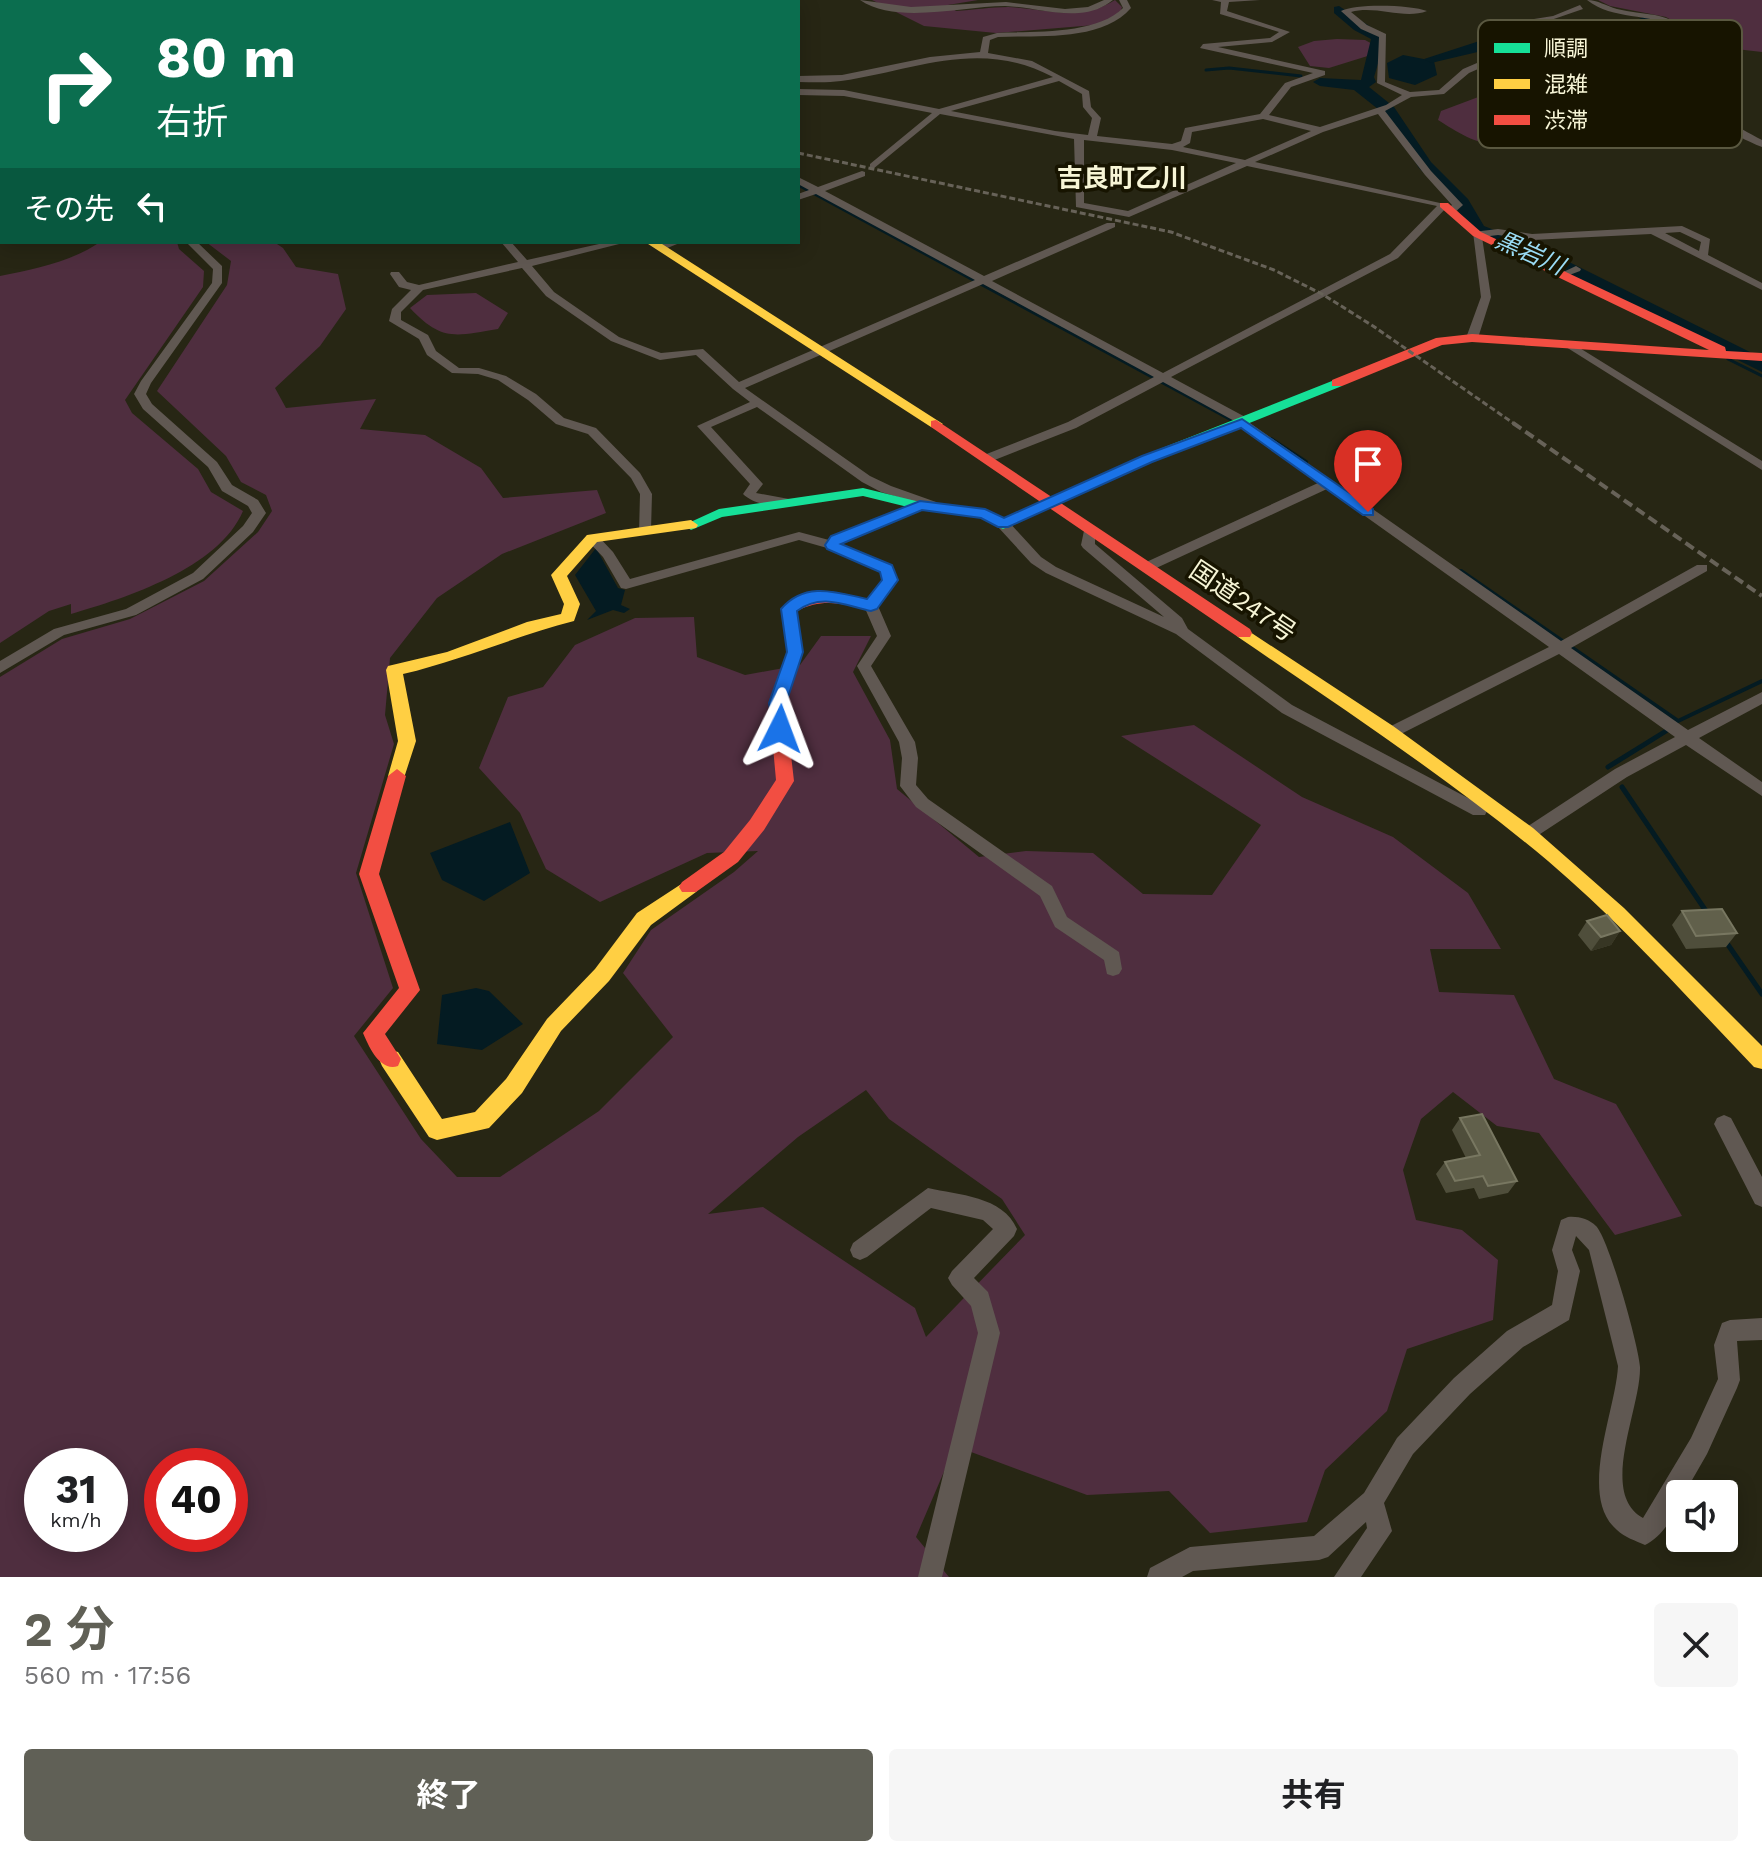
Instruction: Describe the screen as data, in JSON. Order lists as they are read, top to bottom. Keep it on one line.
{"streets":{"main road":["国道247号"]},"districts":["吉良町乙川"],"water":["黒岩川"],"legend":["順調","混雑","渋滞"],"page":{"turn":["80 m","右折"],"then":"その先","speed":"31 km/h","limit":"40","heading":["2 分","560 m · 17:56"],"buttons":["終了","共有"]}}
